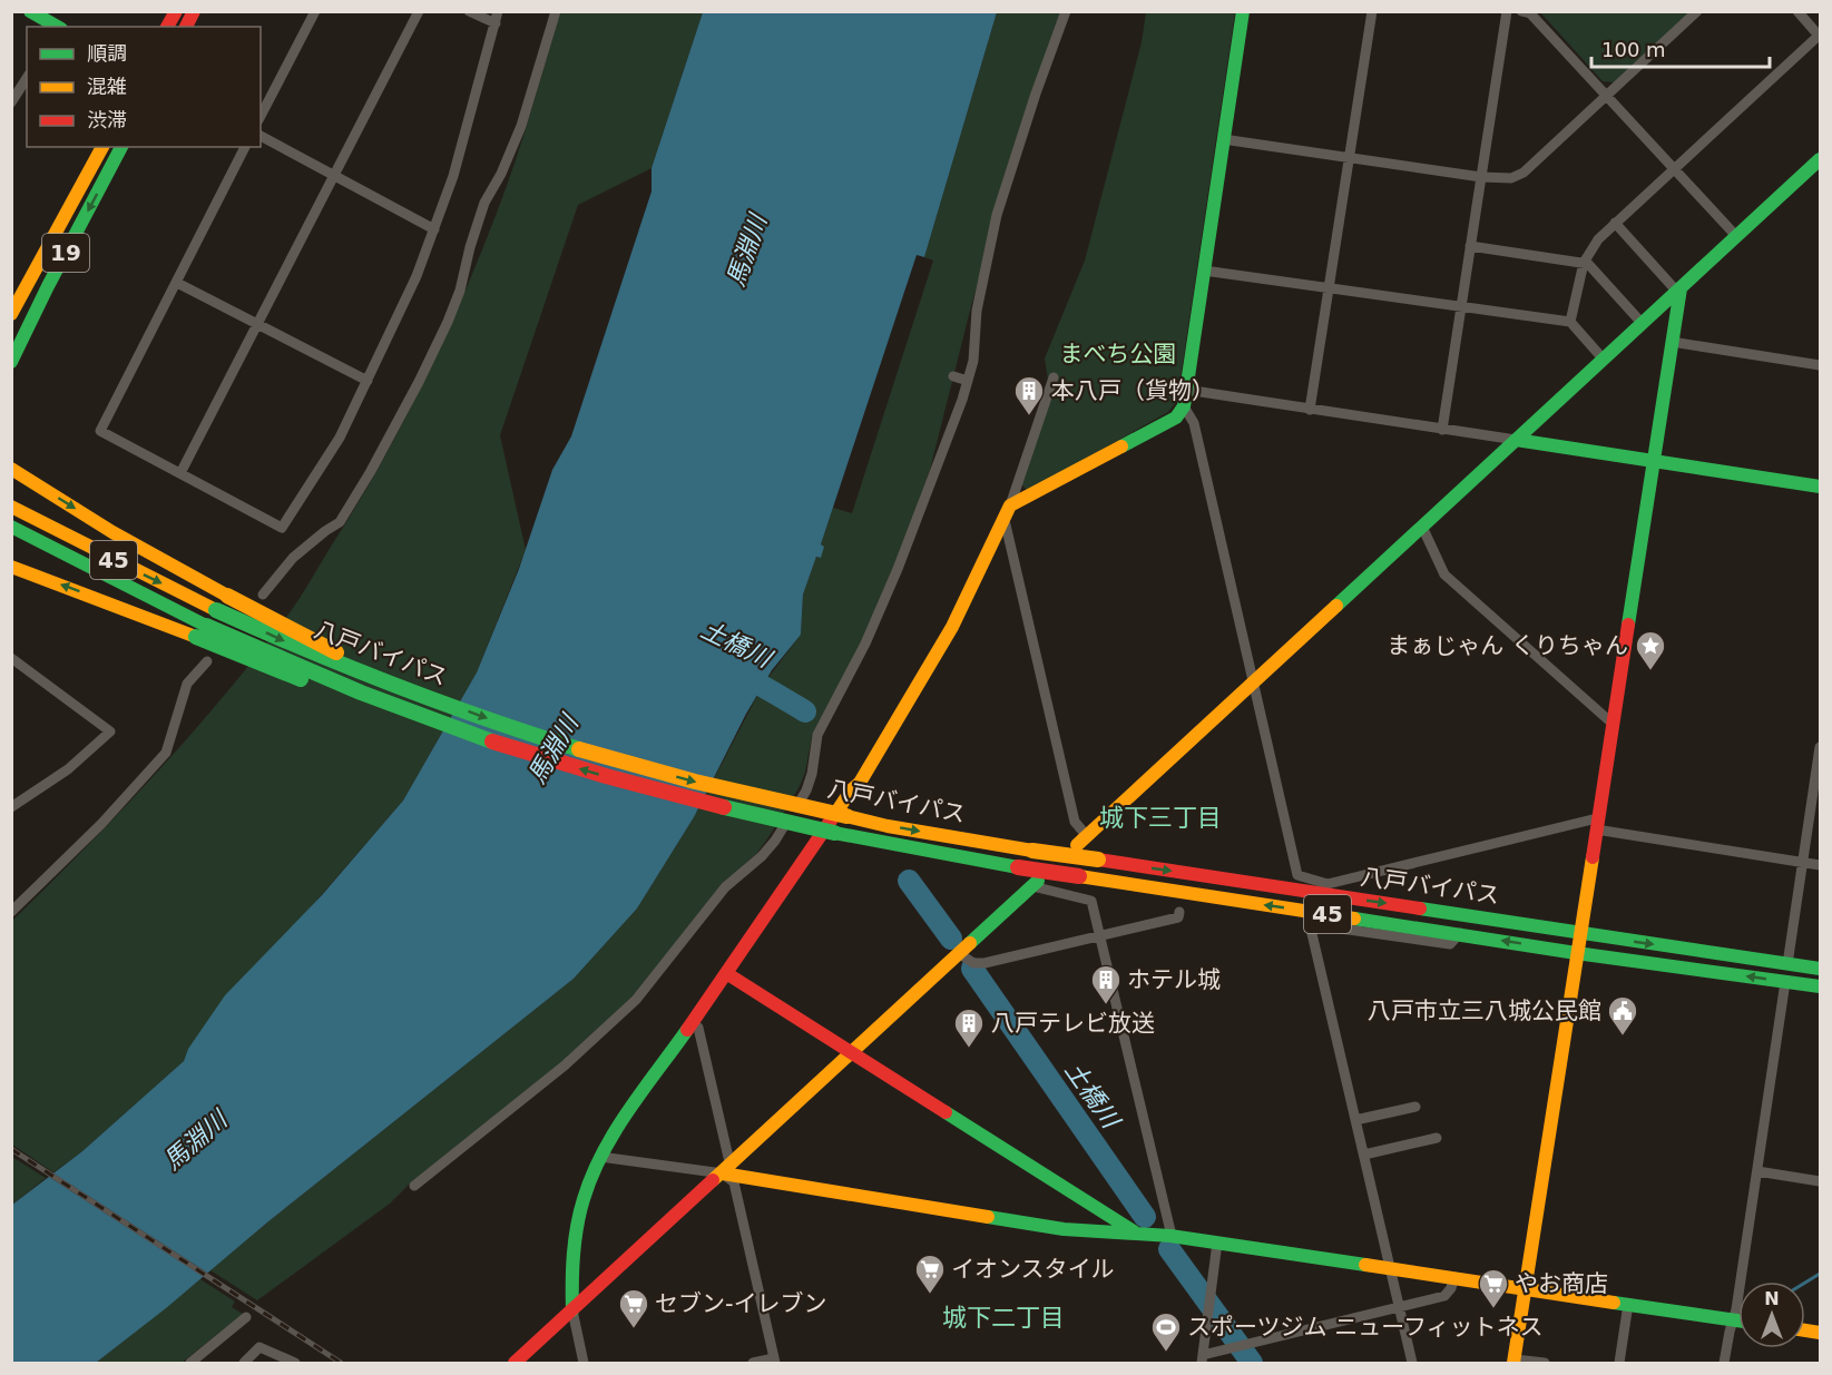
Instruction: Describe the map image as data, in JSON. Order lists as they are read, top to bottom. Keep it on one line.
{"streets":{"main road":["19","45","八戸バイパス"]},"crossings":[["45","八戸バイパス"]],"districts":["城下三丁目","城下二丁目"],"water":["馬淵川","土橋川"],"parks":["まべち公園"],"places":{"building":["本八戸（貨物）","ホテル城","八戸テレビ放送"],"place":["まぁじゃん くりちゃん"],"public building":["八戸市立三八城公民館"],"supermarket":["イオンスタイル","やお商店","セブン-イレブン"],"sports":["スポーツジム ニューフィットネス"]},"legend":["順調","混雑","渋滞"],"scale_bar":"100 m","north":"top"}
